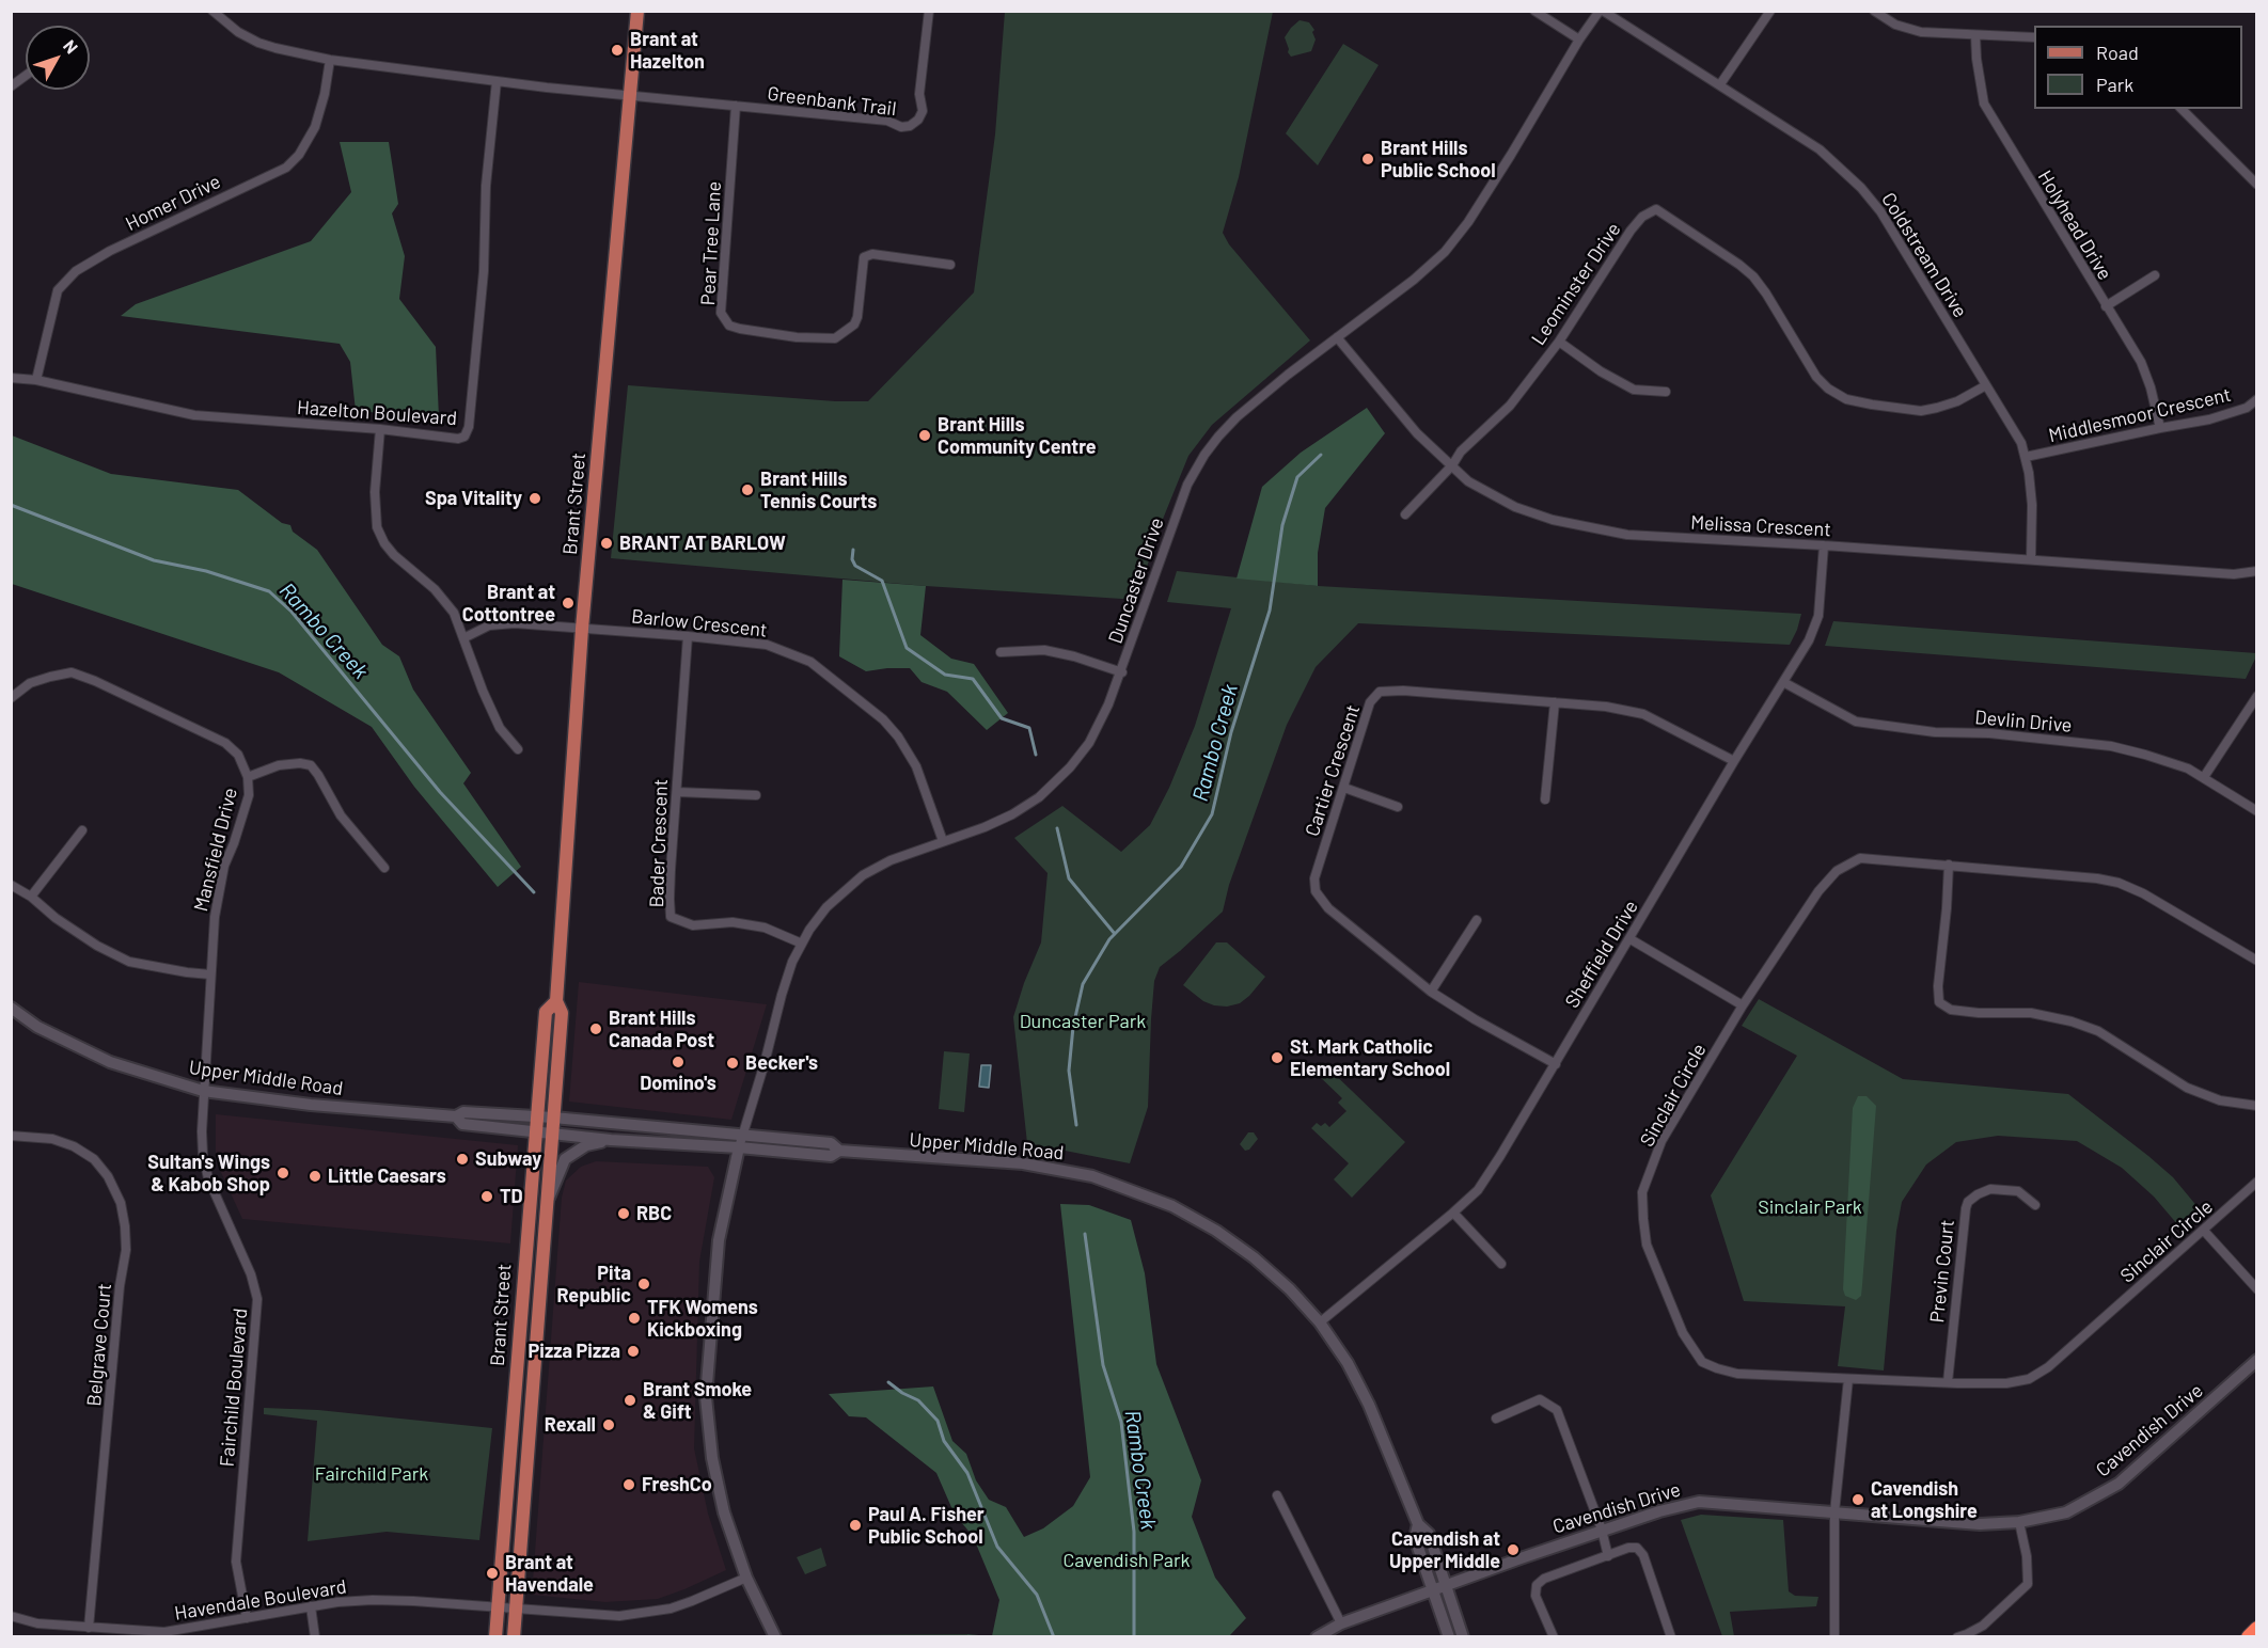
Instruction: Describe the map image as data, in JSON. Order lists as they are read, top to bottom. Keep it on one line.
{"streets":{"main road":["Brant Street"],"street":["Greenbank Trail","Homer Drive","Holyhead Drive","Pear Tree Lane","Coldstream Drive","Leominster Drive","Hazelton Boulevard","Middlesmoor Crescent","Melissa Crescent","Duncaster Drive","Barlow Crescent","Devlin Drive","Cartier Crescent","Bader Crescent","Mansfield Drive","Sheffield Drive","Upper Middle Road","Sinclair Circle","Previn Court","Belgrave Court","Fairchild Boulevard","Cavendish Drive","Havendale Boulevard"]},"crossings":[["Greenbank Trail","Pear Tree Lane"],["Greenbank Trail","Brant Street"],["Homer Drive","Hazelton Boulevard"],["Holyhead Drive","Middlesmoor Crescent"],["Coldstream Drive","Leominster Drive"],["Coldstream Drive","Middlesmoor Crescent"],["Coldstream Drive","Melissa Crescent"],["Coldstream Drive","Duncaster Drive"],["Leominster Drive","Melissa Crescent"],["Brant Street","Barlow Crescent"],["Brant Street","Upper Middle Road"],["Brant Street","Havendale Boulevard"],["Melissa Crescent","Duncaster Drive"],["Melissa Crescent","Sheffield Drive"],["Duncaster Drive","Barlow Crescent"],["Duncaster Drive","Bader Crescent"],["Duncaster Drive","Upper Middle Road"],["Barlow Crescent","Bader Crescent"],["Devlin Drive","Sheffield Drive"],["Cartier Crescent","Sheffield Drive"],["Mansfield Drive","Upper Middle Road"],["Mansfield Drive","Fairchild Boulevard"],["Sheffield Drive","Upper Middle Road"],["Upper Middle Road","Fairchild Boulevard"],["Upper Middle Road","Cavendish Drive"],["Sinclair Circle","Previn Court"],["Belgrave Court","Havendale Boulevard"],["Fairchild Boulevard","Havendale Boulevard"]],"water":["Rambo Creek"],"parks":["Duncaster Park","Sinclair Park","Fairchild Park","Cavendish Park"],"places":["Brant at Hazelton","Brant Hills Public School","Brant Hills Community Centre","Brant Hills Tennis Courts","Spa Vitality","BRANT AT BARLOW","Brant at Cottontree","Brant Hills Canada Post","St. Mark Catholic Elementary School","Domino's","Becker's","Subway","Sultan's Wings & Kabob Shop","Little Caesars","TD","RBC","Pita Republic","TFK Womens Kickboxing","Pizza Pizza","Brant Smoke & Gift","Rexall","FreshCo","Cavendish at Longshire","Paul A. Fisher Public School","Cavendish at Upper Middle","Brant at Havendale"],"legend":["Road","Park"],"north":"top right"}
